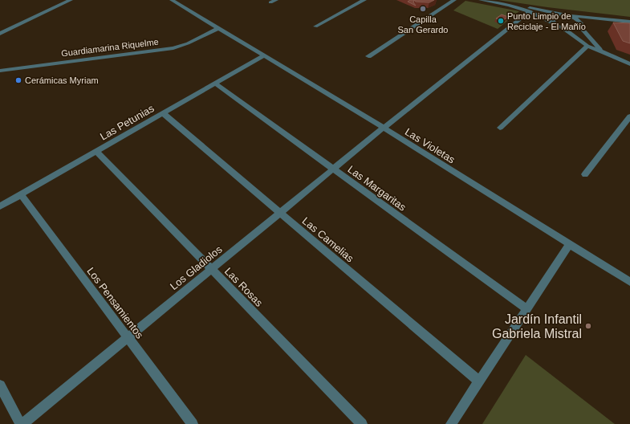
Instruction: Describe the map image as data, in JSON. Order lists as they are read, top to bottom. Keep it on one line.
{"streets":{"street":["Guardiamarina Riquelme","Las Petunias","Las Violetas","Las Margaritas","Las Camelias","Los Gladiolos","Las Rosas","Los Pensamientos"]},"crossings":[["Guardiamarina Riquelme","Las Violetas"],["Las Petunias","Las Violetas"],["Las Petunias","Las Margaritas"],["Las Petunias","Las Camelias"],["Las Petunias","Las Rosas"],["Las Petunias","Los Pensamientos"],["Las Violetas","Los Gladiolos"],["Las Margaritas","Los Gladiolos"],["Las Camelias","Los Gladiolos"],["Los Gladiolos","Las Rosas"],["Los Gladiolos","Los Pensamientos"]],"places":["Capilla San Gerardo","Punto Limpio de Reciclaje - El Mañío","Cerámicas Myriam","Jardín Infantil Gabriela Mistral"]}
